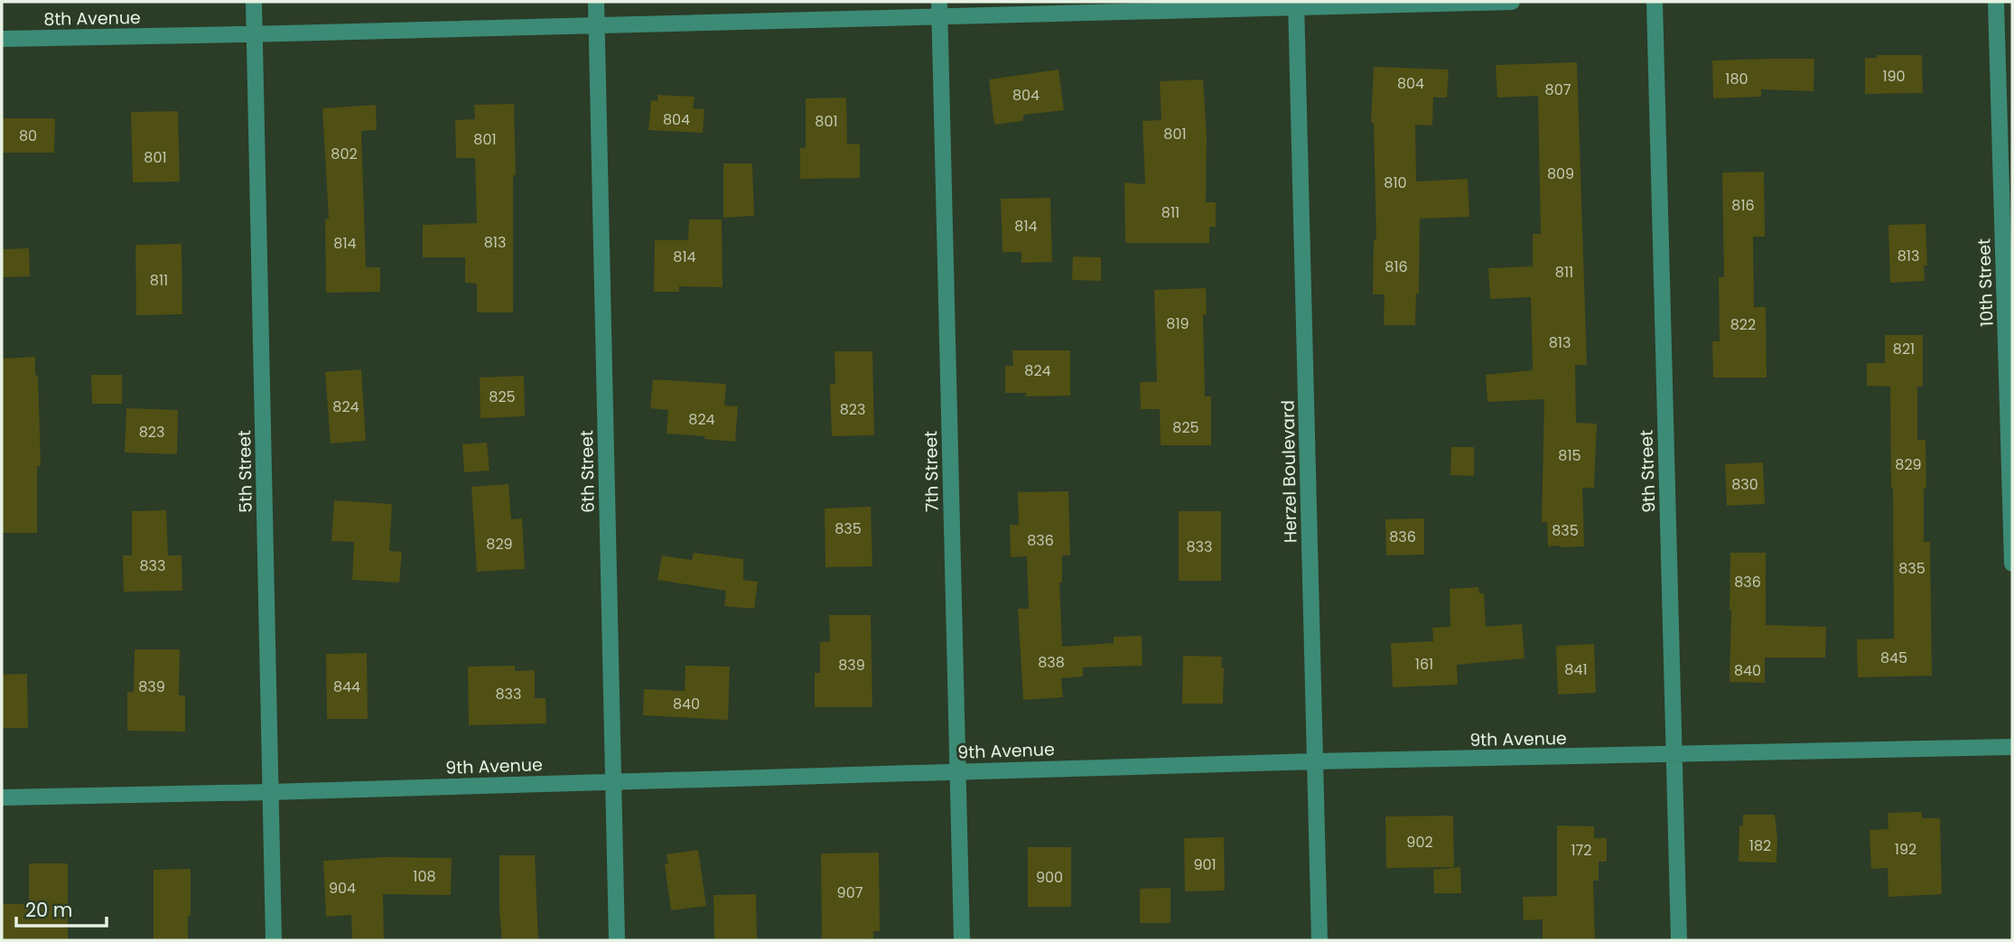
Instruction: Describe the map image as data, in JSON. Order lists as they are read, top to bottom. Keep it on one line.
{"streets":{"street":["8th Avenue","10th Street","5th Street","6th Street","7th Street","Herzel Boulevard","9th Street","9th Avenue"]},"crossings":[["8th Avenue","5th Street"],["8th Avenue","6th Street"],["8th Avenue","7th Street"],["8th Avenue","Herzel Boulevard"],["5th Street","9th Avenue"],["6th Street","9th Avenue"],["7th Street","9th Avenue"],["Herzel Boulevard","9th Avenue"],["9th Street","9th Avenue"]],"house_numbers":["190","180","804","807","804","804","801","801","80","801","802","801","809","810","816","811","814","813","814","813","814","816","811","811","819","822","813","821","824","825","824","823","824","825","823","815","829","830","835","835","836","836","829","833","833","835","836","845","838","161","839","841","840","839","844","833","840","902","182","192","172","901","108","900","904","907"],"scale_bar":"20 m"}
